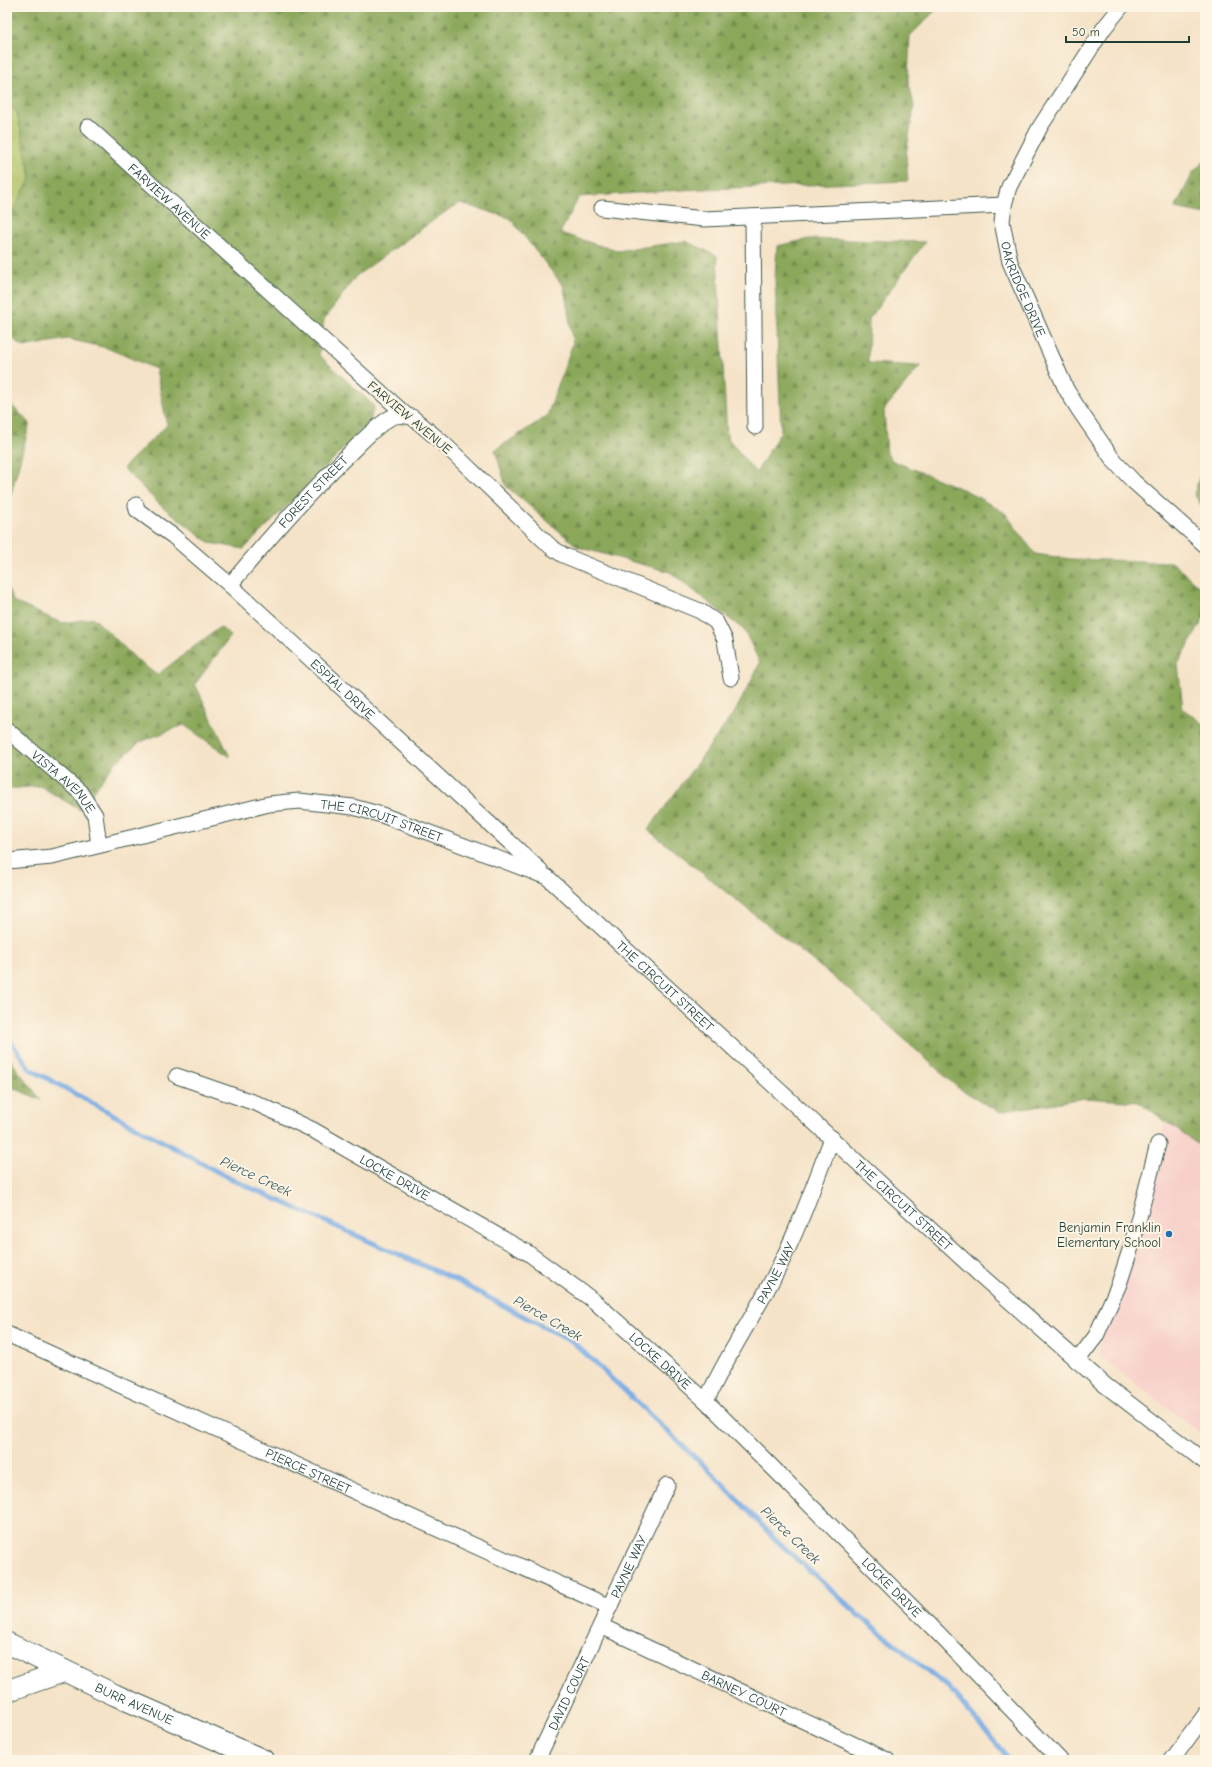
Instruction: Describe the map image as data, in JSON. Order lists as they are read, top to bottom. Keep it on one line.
{"streets":{"street":["FARVIEW AVENUE","OAKRIDGE DRIVE","FOREST STREET","ESPIAL DRIVE","VISTA AVENUE","THE CIRCUIT STREET","LOCKE DRIVE","PAYNE WAY","PIERCE STREET","DAVID COURT","BARNEY COURT","BURR AVENUE"]},"crossings":[["FARVIEW AVENUE","FOREST STREET"],["FOREST STREET","ESPIAL DRIVE"],["ESPIAL DRIVE","THE CIRCUIT STREET"],["VISTA AVENUE","THE CIRCUIT STREET"],["THE CIRCUIT STREET","PAYNE WAY"],["LOCKE DRIVE","PAYNE WAY"],["PAYNE WAY","PIERCE STREET"],["PAYNE WAY","DAVID COURT"],["PAYNE WAY","BARNEY COURT"],["DAVID COURT","BARNEY COURT"]],"water":["Pierce Creek"],"places":["Benjamin Franklin Elementary School"],"scale_bar":"50 m"}
